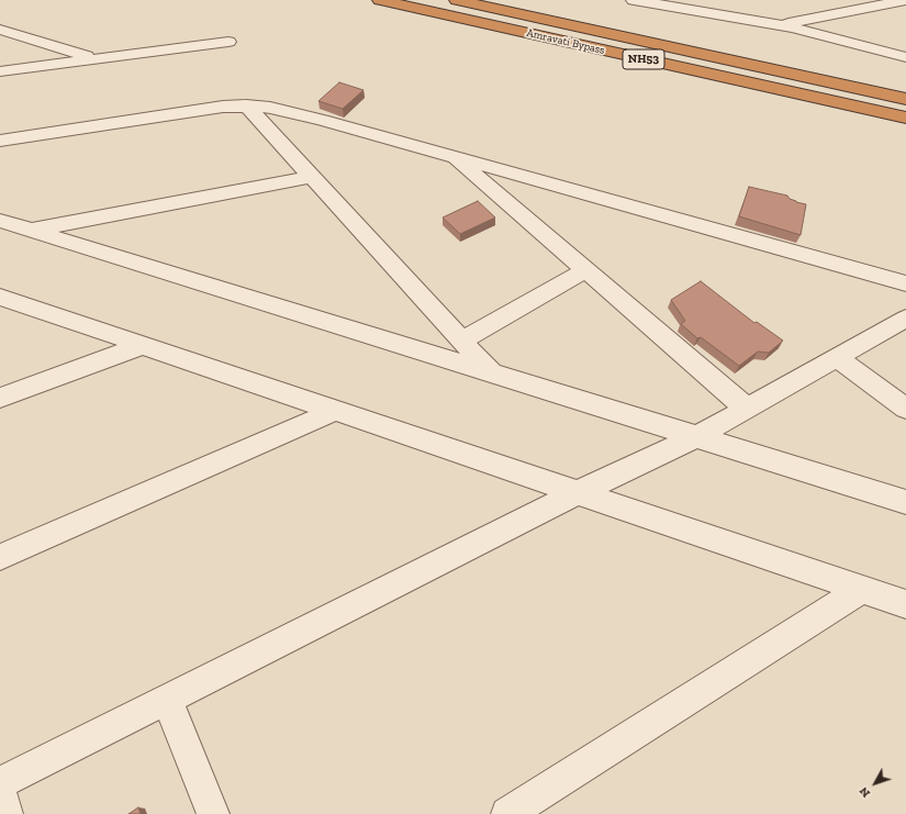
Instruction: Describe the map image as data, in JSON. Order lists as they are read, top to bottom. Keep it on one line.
{"streets":{"highway":["Amravati Bypass","NH53"]},"north":"bottom left"}
